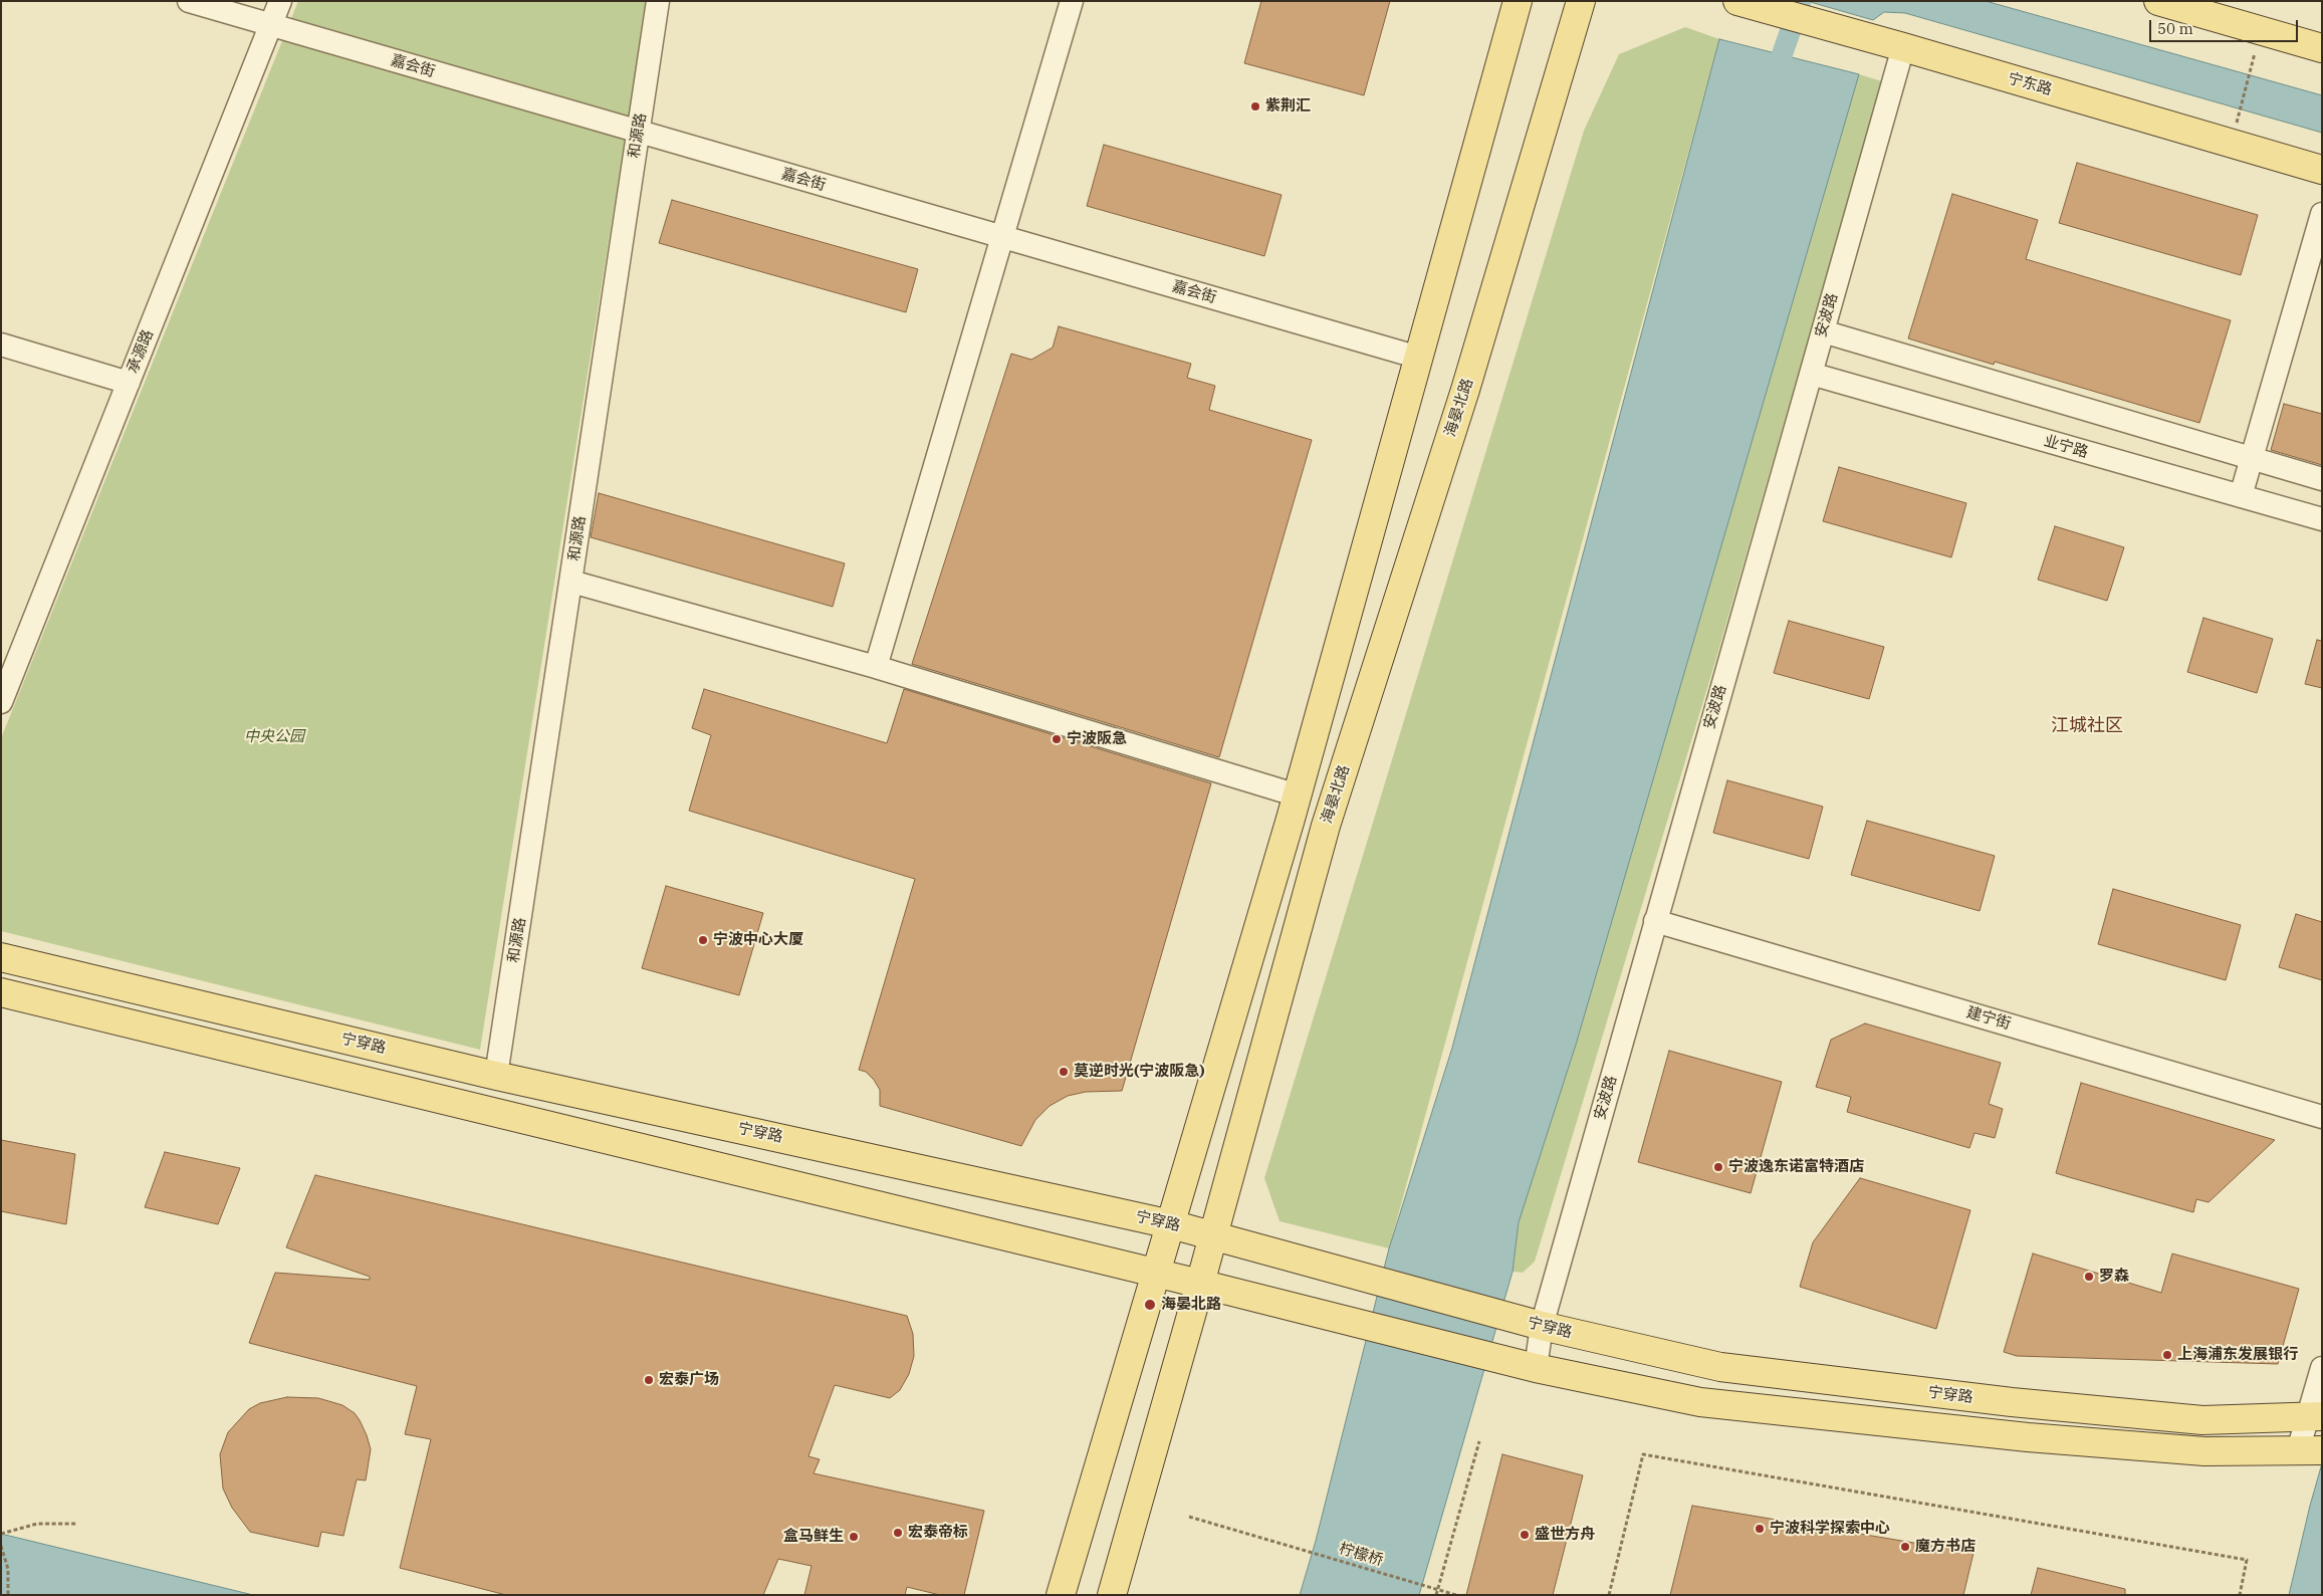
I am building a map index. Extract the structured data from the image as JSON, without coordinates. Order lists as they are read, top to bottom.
{
  "streets": {
    "main road": ["宁东路", "海晏北路", "宁穿路"],
    "street": [
      "嘉会街",
      "和源路",
      "安波路",
      "承源路",
      "业宁路",
      "建宁街"
    ],
    "path": ["柠檬桥"]
  },
  "crossings": [
    ["嘉会街", "和源路"],
    ["嘉会街", "承源路"],
    ["宁东路", "安波路"],
    ["和源路", "宁穿路"],
    ["安波路", "业宁路"],
    ["安波路", "建宁街"],
    ["安波路", "宁穿路"],
    ["海晏北路", "宁穿路"]
  ],
  "districts": ["江城社区"],
  "parks": ["中央公园"],
  "places": [
    "紫荆汇",
    "宁波阪急",
    "宁波中心大厦",
    "莫逆时光(宁波阪急)",
    "宁波逸东诺富特酒店",
    "罗森",
    "海晏北路",
    "上海浦东发展银行",
    "宏泰广场",
    "宁波科学探索中心",
    "宏泰帝标",
    "盛世方舟",
    "盒马鲜生",
    "魔方书店"
  ],
  "scale_bar": "50 m"
}
